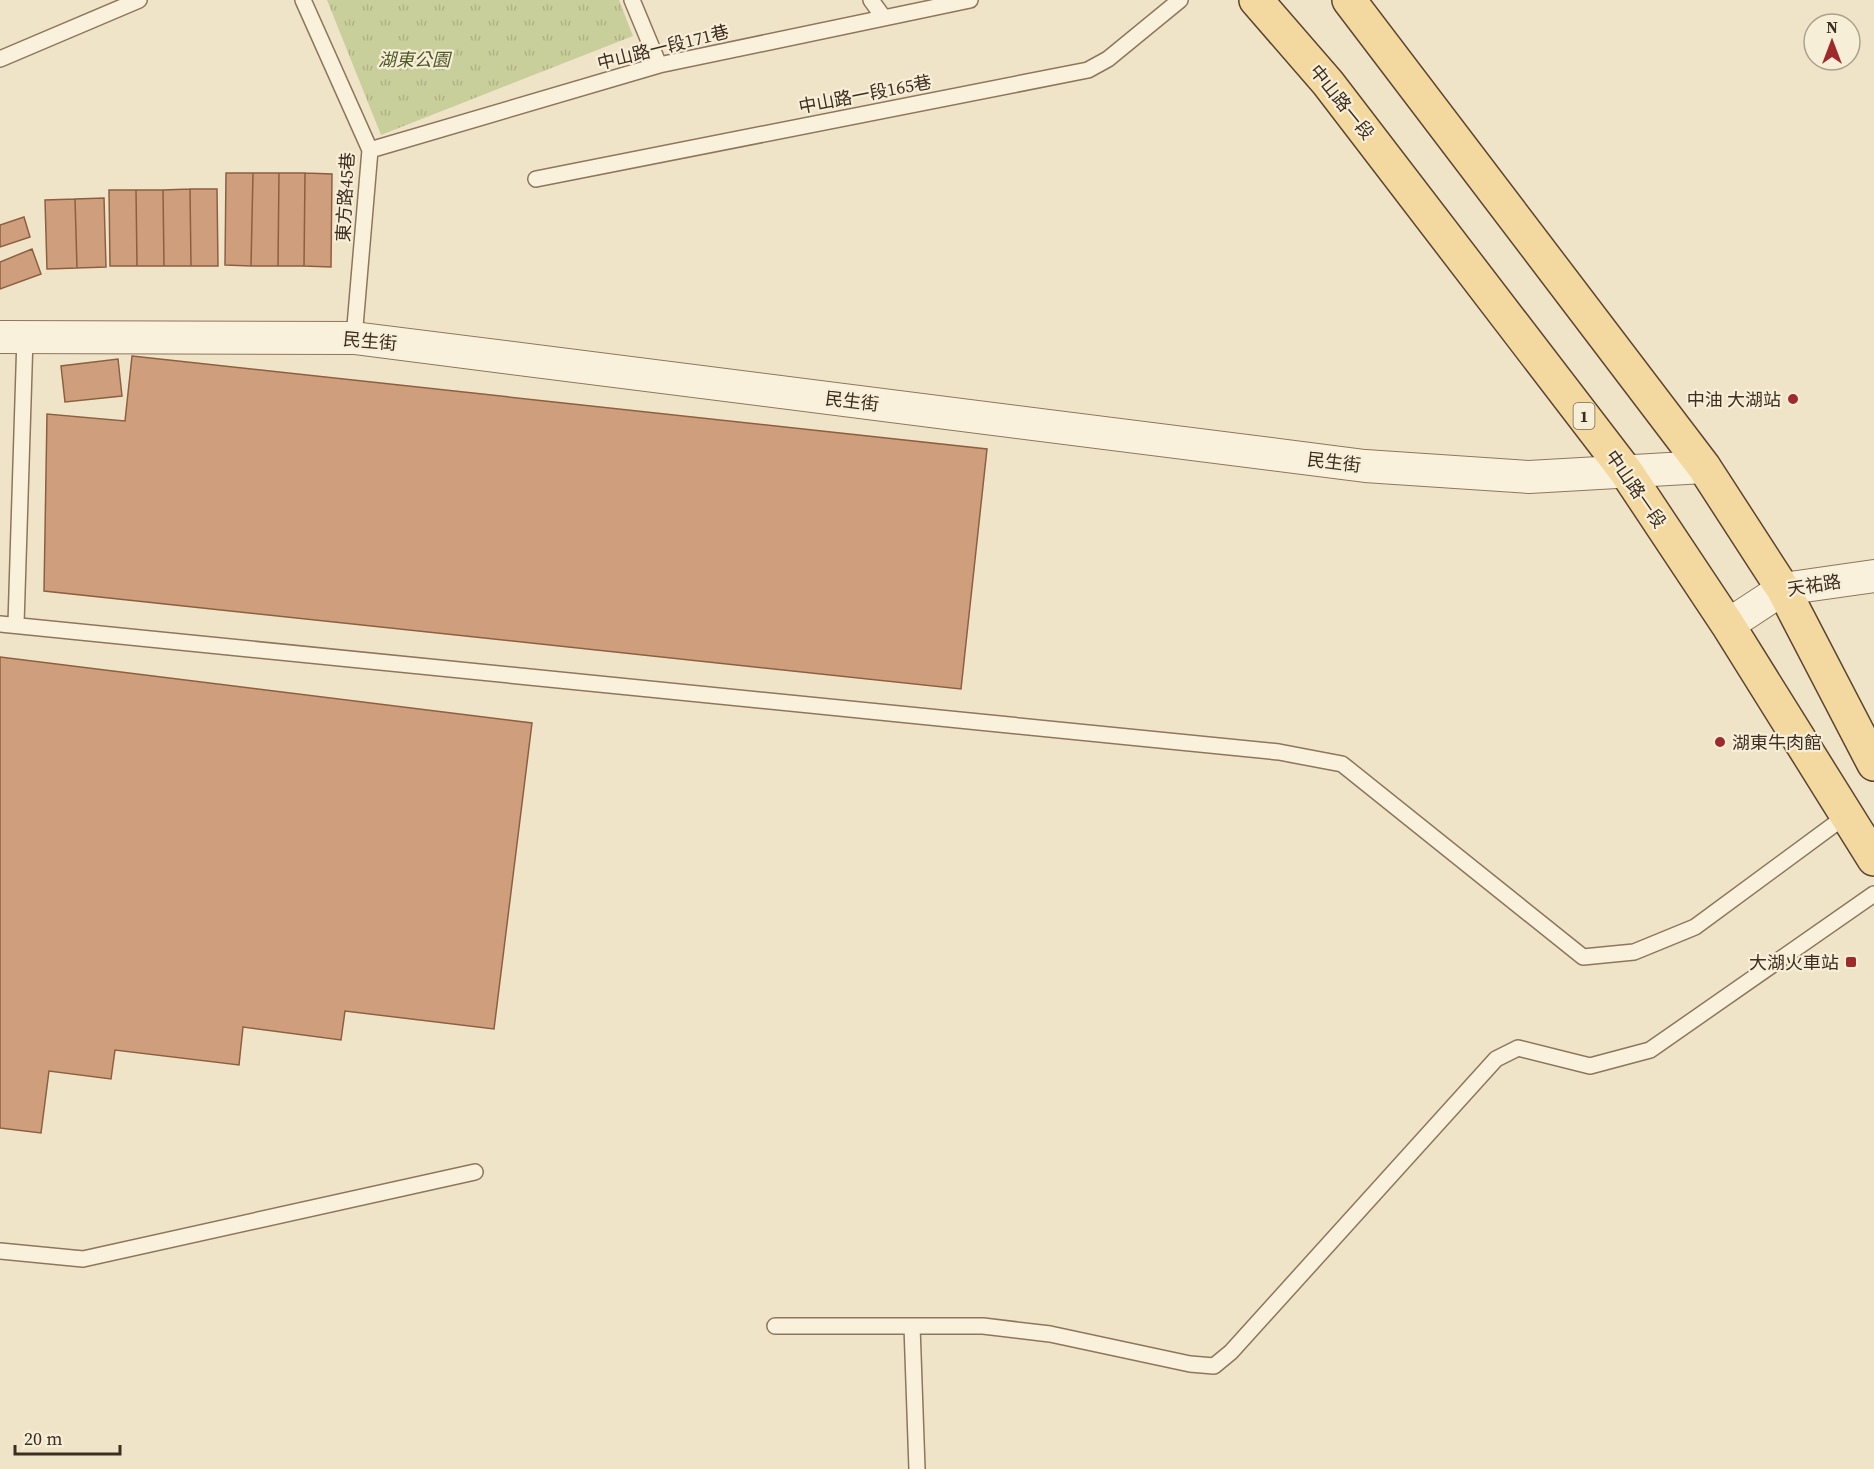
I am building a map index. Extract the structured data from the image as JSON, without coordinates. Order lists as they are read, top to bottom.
{
  "streets": {
    "main road": ["中山路一段", "1"],
    "street": ["民生街", "天祐路"],
    "lane": ["中山路一段171巷", "中山路一段165巷", "東方路45巷"]
  },
  "crossings": [
    ["中山路一段171巷", "東方路45巷"],
    ["中山路一段", "民生街"],
    ["中山路一段", "天祐路"],
    ["東方路45巷", "民生街"]
  ],
  "parks": ["湖東公園"],
  "places": {
    "other": ["中油 大湖站", "湖東牛肉館"],
    "transit": ["大湖火車站"]
  },
  "scale_bar": "20 m",
  "north": "top"
}
